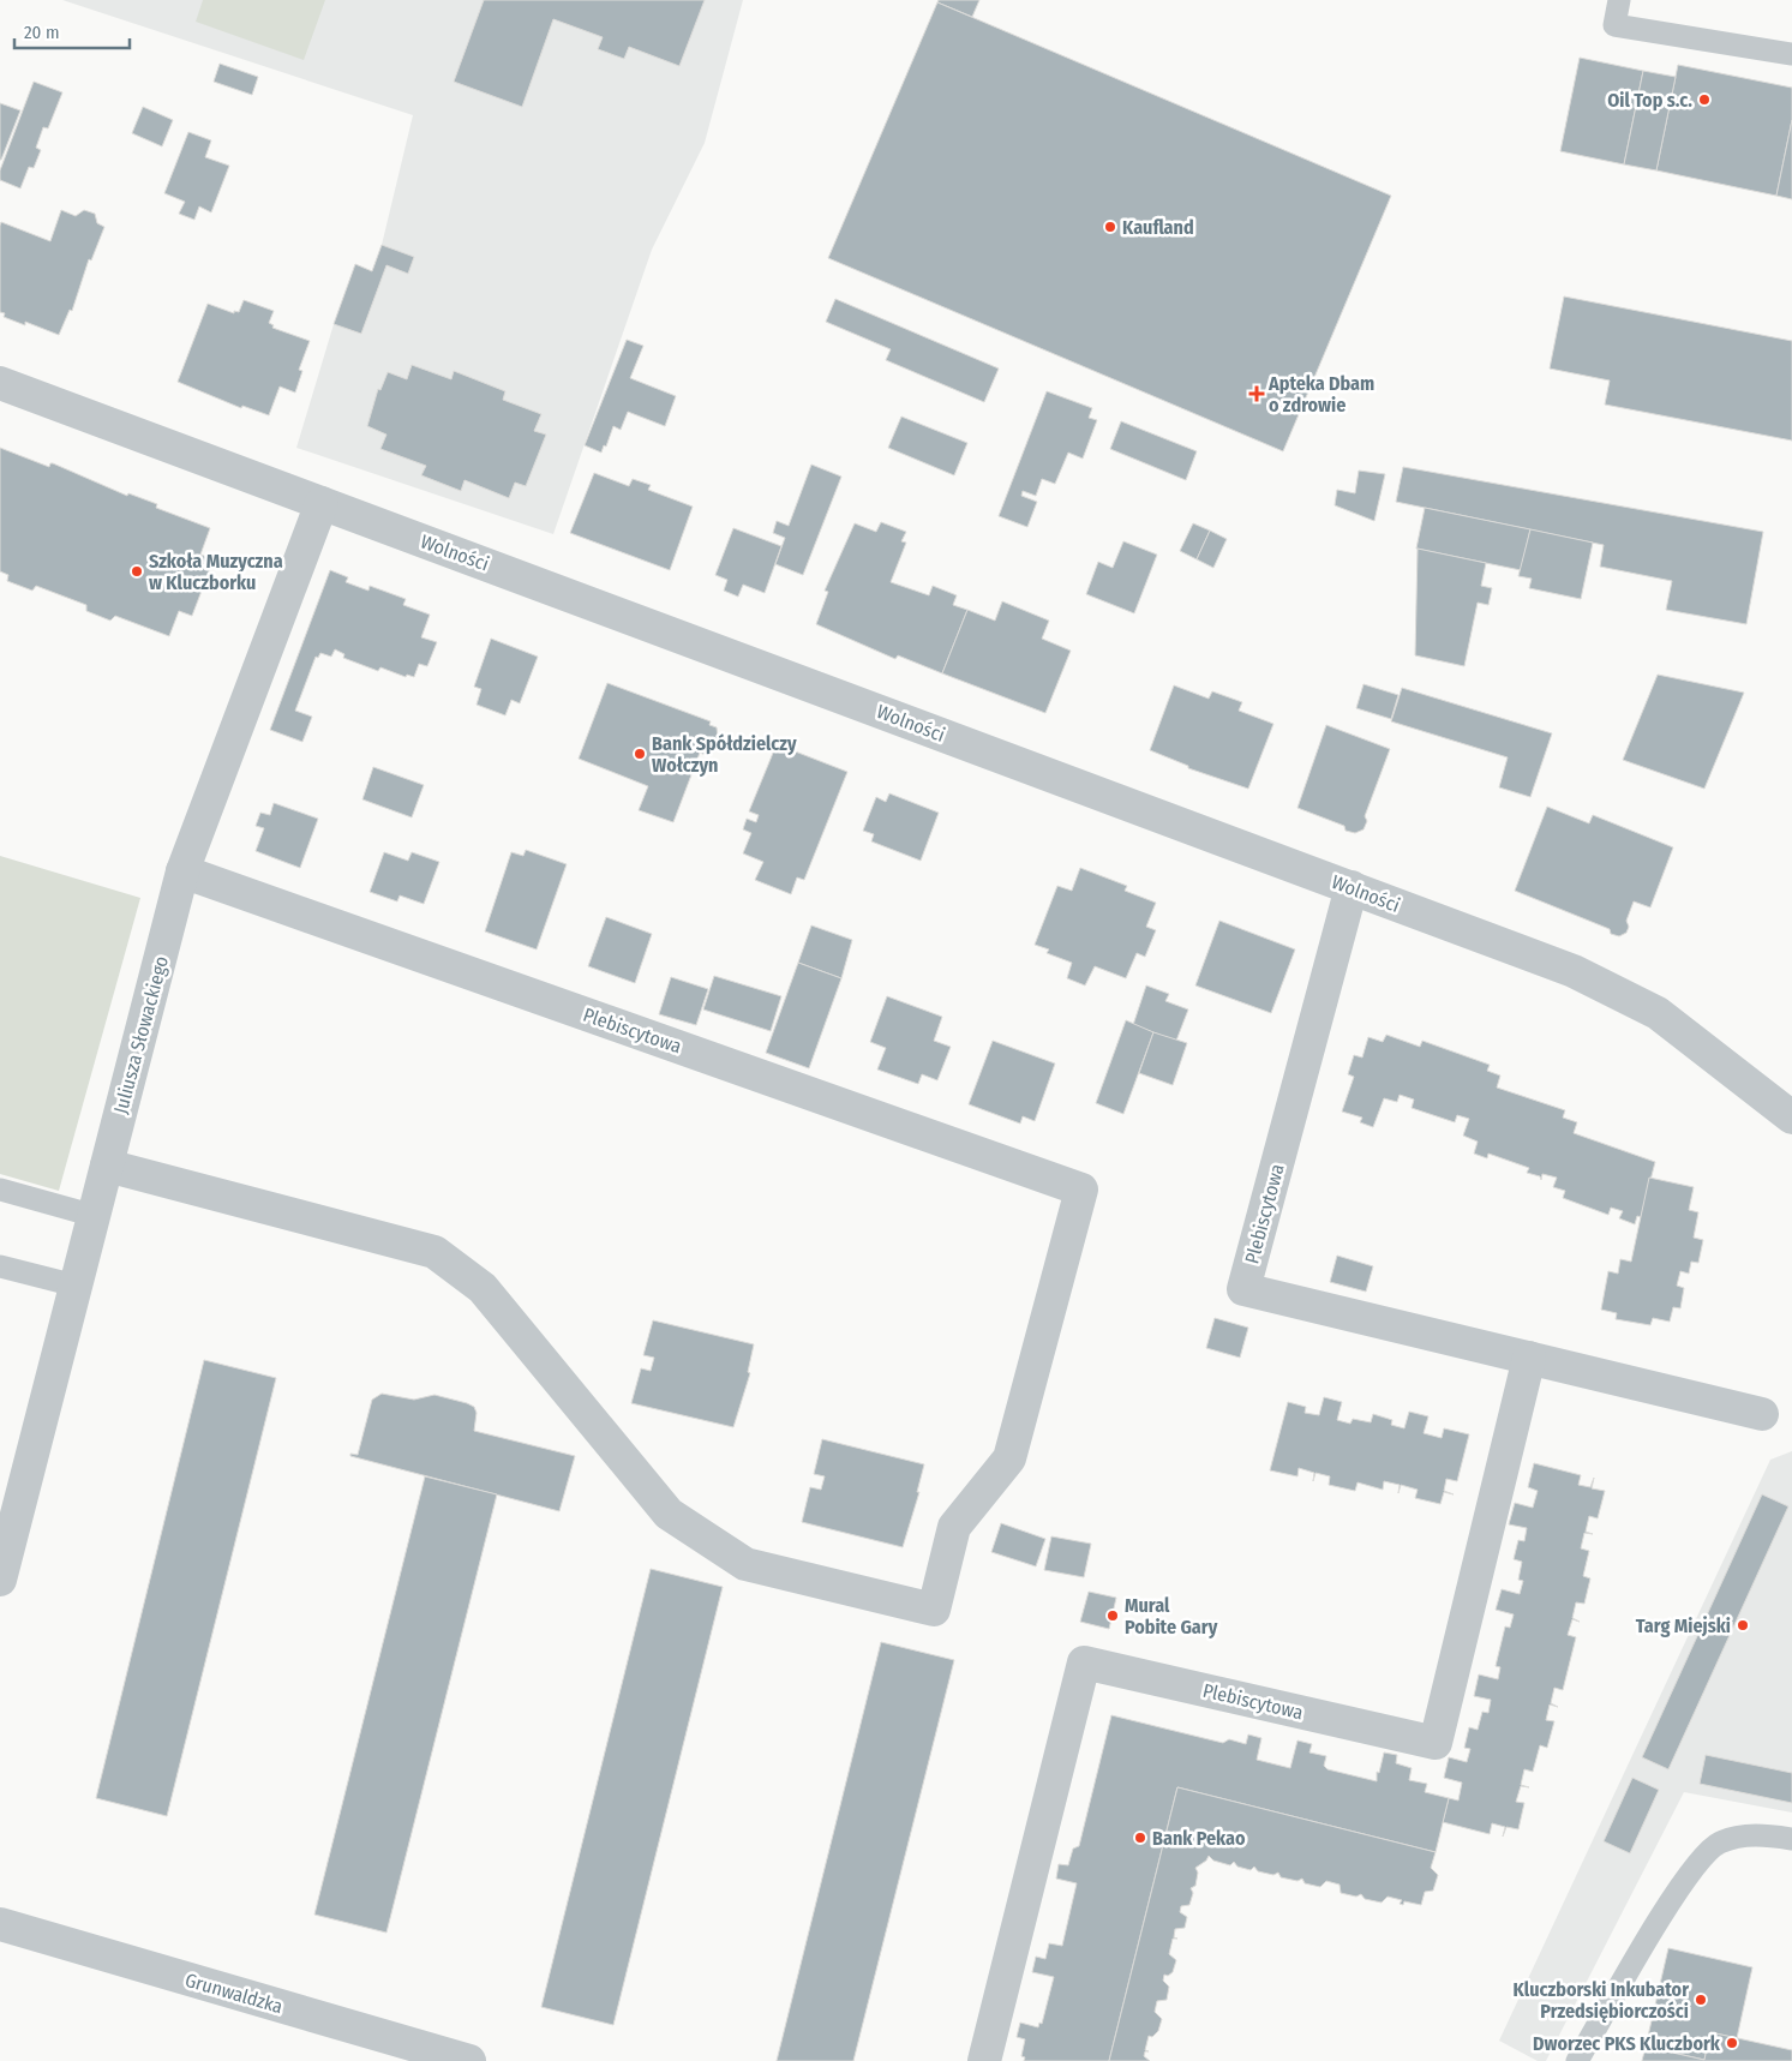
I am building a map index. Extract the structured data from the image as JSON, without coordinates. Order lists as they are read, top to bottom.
{
  "streets": {
    "street": [
      "Wolności",
      "Plebiscytowa",
      "Juliusza Słowackiego",
      "Grunwaldzka"
    ]
  },
  "crossings": [
    ["Wolności", "Plebiscytowa"],
    ["Wolności", "Juliusza Słowackiego"],
    ["Plebiscytowa", "Juliusza Słowackiego"]
  ],
  "places": {
    "other": [
      "Oil Top s.c.",
      "Kaufland",
      "Szkoła Muzyczna w Kluczborku",
      "Bank Spółdzielczy Wołczyn",
      "Mural Pobite Gary",
      "Targ Miejski",
      "Bank Pekao",
      "Kluczborski Inkubator Przedsiębiorczości",
      "Dworzec PKS Kluczbork"
    ],
    "health": ["Apteka Dbam o zdrowie"]
  },
  "scale_bar": "20 m"
}
